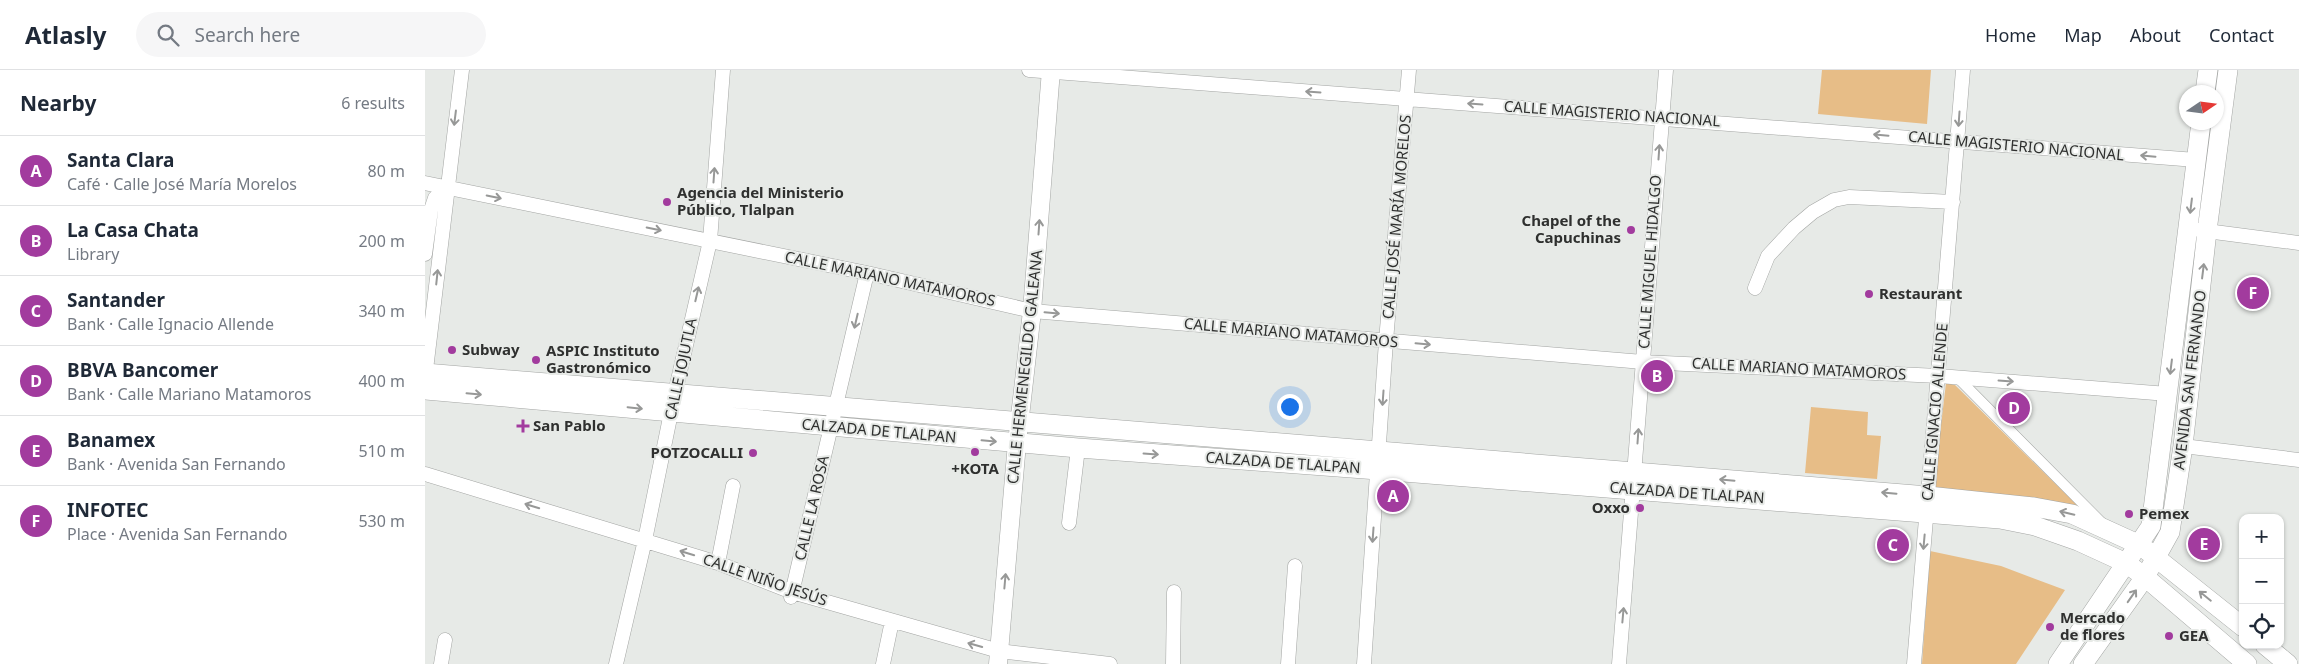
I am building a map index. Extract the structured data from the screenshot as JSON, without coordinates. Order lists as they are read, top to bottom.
{
  "streets": {
    "main road": ["AVENIDA SAN FERNANDO", "CALZADA DE TLALPAN"],
    "street": [
      "CALLE MAGISTERIO NACIONAL",
      "CALLE JOSÉ MARÍA MORELOS",
      "CALLE MIGUEL HIDALGO",
      "CALLE MARIANO MATAMOROS",
      "CALLE HERMENEGILDO GALEANA",
      "CALLE JOJUTLA",
      "CALLE IGNACIO ALLENDE",
      "CALLE LA ROSA",
      "CALLE NIÑO JESÚS"
    ]
  },
  "crossings": [
    ["CALLE MAGISTERIO NACIONAL", "CALLE JOSÉ MARÍA MORELOS"],
    ["CALLE MAGISTERIO NACIONAL", "CALLE MIGUEL HIDALGO"],
    ["CALLE MAGISTERIO NACIONAL", "CALLE HERMENEGILDO GALEANA"],
    ["CALLE MAGISTERIO NACIONAL", "AVENIDA SAN FERNANDO"],
    ["CALLE MAGISTERIO NACIONAL", "CALLE IGNACIO ALLENDE"],
    ["CALLE JOSÉ MARÍA MORELOS", "CALLE MARIANO MATAMOROS"],
    ["CALLE JOSÉ MARÍA MORELOS", "CALZADA DE TLALPAN"],
    ["CALLE MIGUEL HIDALGO", "CALLE MARIANO MATAMOROS"],
    ["CALLE MIGUEL HIDALGO", "CALZADA DE TLALPAN"],
    ["CALLE MARIANO MATAMOROS", "CALLE HERMENEGILDO GALEANA"],
    ["CALLE MARIANO MATAMOROS", "CALLE JOJUTLA"],
    ["CALLE MARIANO MATAMOROS", "AVENIDA SAN FERNANDO"],
    ["CALLE MARIANO MATAMOROS", "CALLE IGNACIO ALLENDE"],
    ["CALLE MARIANO MATAMOROS", "CALLE LA ROSA"],
    ["CALLE HERMENEGILDO GALEANA", "CALZADA DE TLALPAN"],
    ["CALLE HERMENEGILDO GALEANA", "CALLE NIÑO JESÚS"],
    ["CALLE JOJUTLA", "CALZADA DE TLALPAN"],
    ["CALLE JOJUTLA", "CALLE NIÑO JESÚS"],
    ["AVENIDA SAN FERNANDO", "CALZADA DE TLALPAN"],
    ["CALLE IGNACIO ALLENDE", "CALZADA DE TLALPAN"],
    ["CALZADA DE TLALPAN", "CALLE LA ROSA"],
    ["CALLE LA ROSA", "CALLE NIÑO JESÚS"]
  ],
  "one_way": [
    "CALLE MAGISTERIO NACIONAL",
    "CALLE JOSÉ MARÍA MORELOS",
    "CALLE MIGUEL HIDALGO",
    "CALLE MARIANO MATAMOROS",
    "CALLE HERMENEGILDO GALEANA",
    "CALLE JOJUTLA",
    "CALLE IGNACIO ALLENDE",
    "CALLE LA ROSA",
    "CALLE NIÑO JESÚS"
  ],
  "places": {
    "other": [
      "Agencia del Ministerio Público, Tlalpan",
      "Chapel of the Capuchinas",
      "Restaurant",
      "Subway",
      "ASPIC Instituto Gastronómico",
      "+KOTA",
      "POTZOCALLI",
      "Oxxo",
      "Pemex",
      "Mercado de flores",
      "GEA"
    ],
    "health": ["San Pablo"]
  },
  "north": "right",
  "page": {
    "header": "Atlasly",
    "search": "Search here",
    "nav": [
      "Home",
      "Map",
      "About",
      "Contact"
    ],
    "heading": ["Nearby", "6 results"],
    "list": [
      {
        "mark": "A",
        "name": "Santa Clara",
        "note": "Café · Calle José María Morelos",
        "value": "80 m"
      },
      {
        "mark": "B",
        "name": "La Casa Chata",
        "note": "Library",
        "value": "200 m"
      },
      {
        "mark": "C",
        "name": "Santander",
        "note": "Bank · Calle Ignacio Allende",
        "value": "340 m"
      },
      {
        "mark": "D",
        "name": "BBVA Bancomer",
        "note": "Bank · Calle Mariano Matamoros",
        "value": "400 m"
      },
      {
        "mark": "E",
        "name": "Banamex",
        "note": "Bank · Avenida San Fernando",
        "value": "510 m"
      },
      {
        "mark": "F",
        "name": "INFOTEC",
        "note": "Place · Avenida San Fernando",
        "value": "530 m"
      }
    ],
    "pins": [
      "F",
      "B",
      "D",
      "A",
      "E",
      "C"
    ],
    "map_buttons": ["+", "−"]
  }
}
